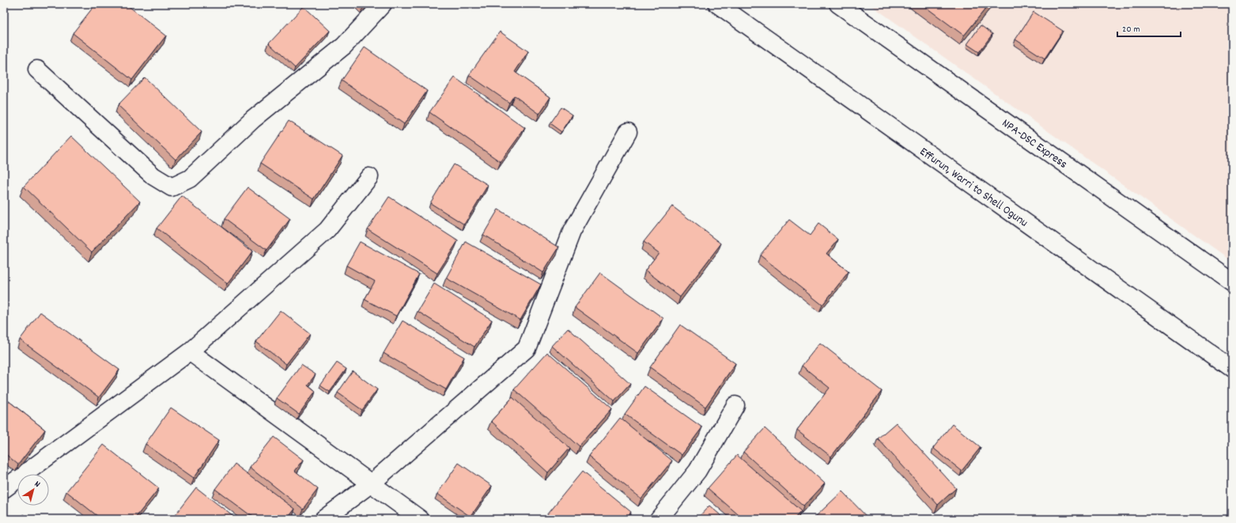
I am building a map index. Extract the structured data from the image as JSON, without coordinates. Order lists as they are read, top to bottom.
{
  "streets": {
    "street": ["NPA-DSC Express", "Effurun, Warri to Shell Ogunu"]
  },
  "scale_bar": "20 m",
  "north": "top right"
}
